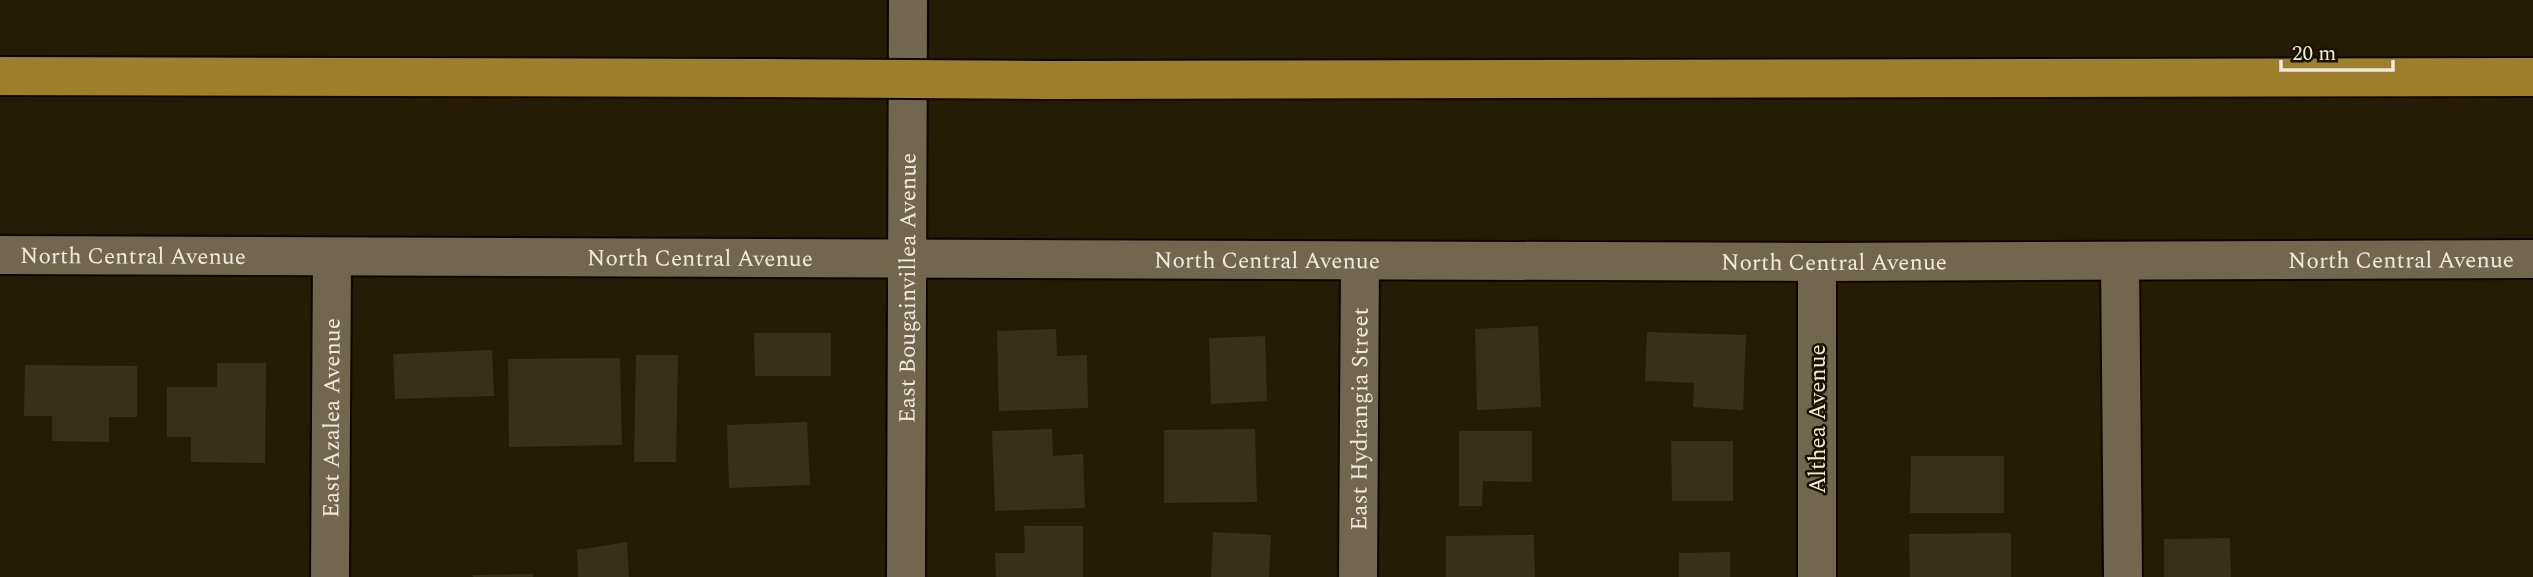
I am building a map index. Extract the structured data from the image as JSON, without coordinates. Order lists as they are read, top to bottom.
{
  "streets": {
    "street": [
      "North Central Avenue",
      "East Bougainvillea Avenue",
      "East Azalea Avenue",
      "East Hydrangia Street",
      "Althea Avenue"
    ]
  },
  "crossings": [
    ["North Central Avenue", "East Bougainvillea Avenue"],
    ["North Central Avenue", "East Azalea Avenue"],
    ["North Central Avenue", "East Hydrangia Street"],
    ["North Central Avenue", "Althea Avenue"]
  ],
  "scale_bar": "20 m"
}
